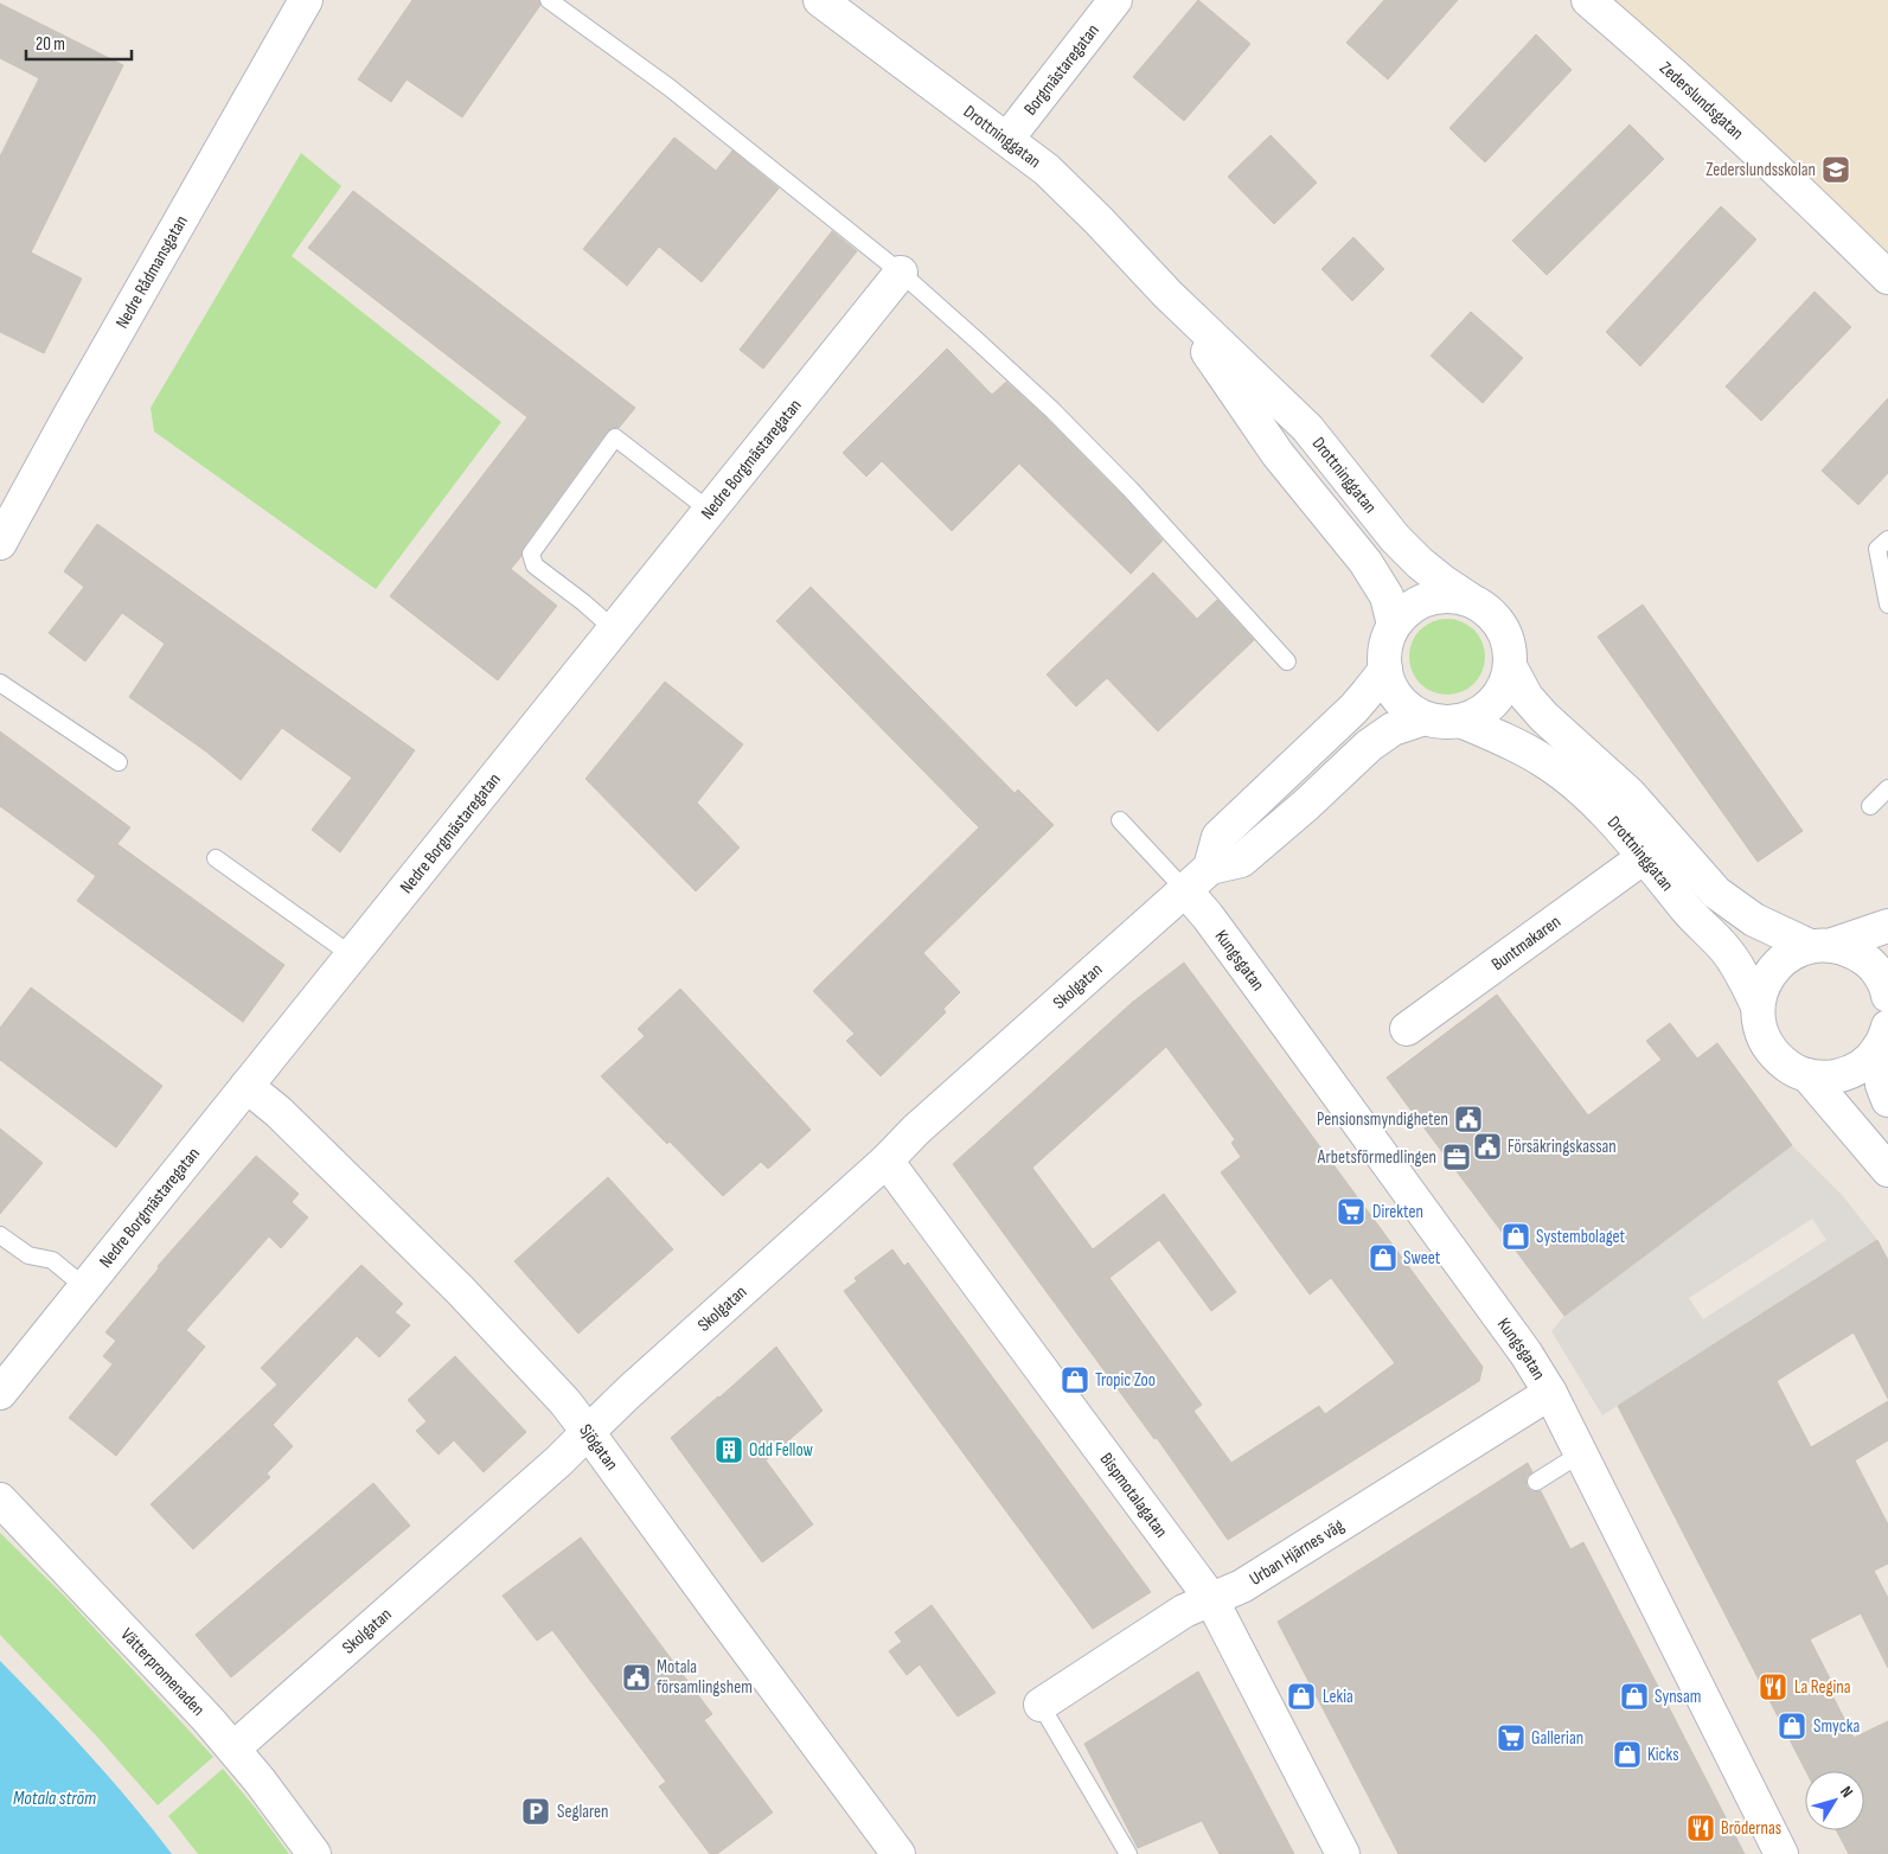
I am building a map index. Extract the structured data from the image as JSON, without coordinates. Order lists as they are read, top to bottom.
{
  "streets": {
    "street": [
      "Borgmästaregatan",
      "Zederslundsgatan",
      "Drottninggatan",
      "Nedre Rådmansgatan",
      "Nedre Borgmästaregatan",
      "Buntmakaren",
      "Kungsgatan",
      "Skolgatan",
      "Sjögatan",
      "Bispmotalagatan",
      "Urban Hjärnes väg",
      "Vätterpromenaden"
    ]
  },
  "crossings": [
    ["Borgmästaregatan", "Drottninggatan"],
    ["Drottninggatan", "Buntmakaren"],
    ["Drottninggatan", "Skolgatan"],
    ["Nedre Borgmästaregatan", "Sjögatan"],
    ["Kungsgatan", "Skolgatan"],
    ["Kungsgatan", "Urban Hjärnes väg"],
    ["Skolgatan", "Sjögatan"],
    ["Skolgatan", "Bispmotalagatan"],
    ["Skolgatan", "Vätterpromenaden"],
    ["Bispmotalagatan", "Urban Hjärnes väg"]
  ],
  "water": ["Motala ström"],
  "places": {
    "school or university": ["Zederslundsskolan"],
    "public building": ["Pensionsmyndigheten", "Försäkringskassan", "Motala församlingshem"],
    "office": ["Arbetsförmedlingen"],
    "supermarket": ["Direkten", "Gallerian"],
    "shop": [
      "Systembolaget",
      "Sweet",
      "Tropic Zoo",
      "Lekia",
      "Synsam",
      "Smycka",
      "Kicks"
    ],
    "building": ["Odd Fellow"],
    "restaurant": ["La Regina", "Brödernas"],
    "parking": ["Seglaren"]
  },
  "scale_bar": "20 m",
  "north": "top right"
}
